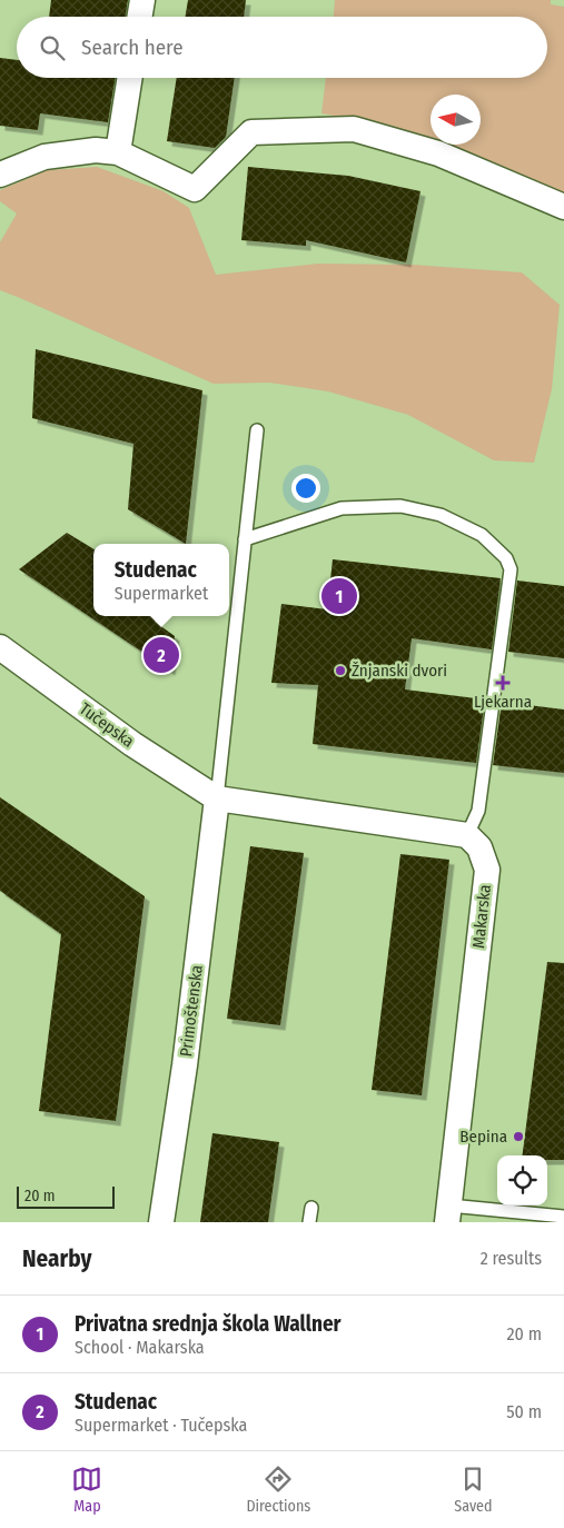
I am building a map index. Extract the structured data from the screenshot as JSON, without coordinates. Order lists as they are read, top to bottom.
{
  "streets": {
    "street": ["Tučepska", "Makarska", "Primoštenska"]
  },
  "crossings": [
    ["Tučepska", "Primoštenska"]
  ],
  "places": {
    "other": ["Žnjanski dvori", "Bepina"],
    "health": ["Ljekarna"]
  },
  "scale_bar": "20 m",
  "north": "left",
  "page": {
    "search": "Search here",
    "popup": ["Studenac", "Supermarket"],
    "pins": ["1", "2"],
    "scale": "20 m",
    "heading": ["Nearby", "2 results"],
    "list": [
      {
        "mark": "1",
        "name": "Privatna srednja škola Wallner",
        "note": "School · Makarska",
        "value": "20 m"
      },
      {
        "mark": "2",
        "name": "Studenac",
        "note": "Supermarket · Tučepska",
        "value": "50 m"
      }
    ],
    "nav": ["Map", "Directions", "Saved"]
  }
}
